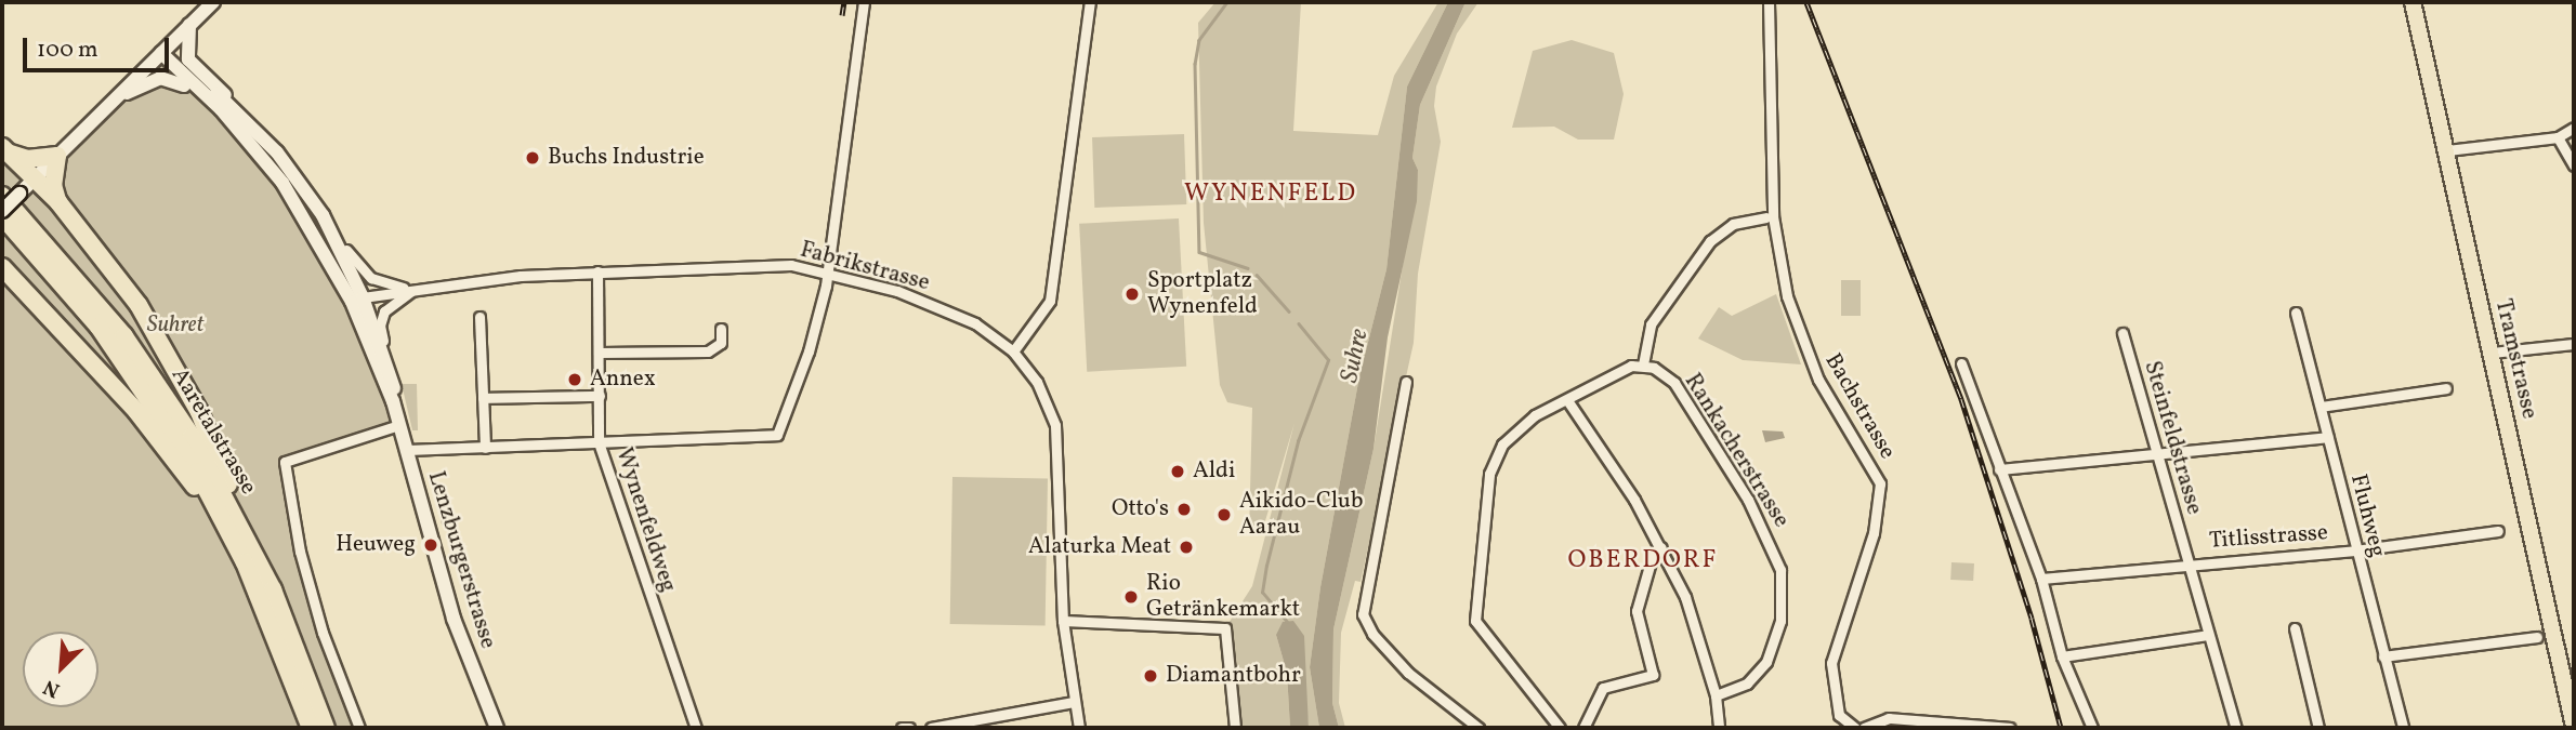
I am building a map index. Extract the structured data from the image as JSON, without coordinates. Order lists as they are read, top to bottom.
{
  "streets": {
    "highway": ["Aaretalstrasse"],
    "main road": ["Tramstrasse", "Lenzburgerstrasse"],
    "street": [
      "Fabrikstrasse",
      "Bachstrasse",
      "Steinfeldstrasse",
      "Rankacherstrasse",
      "Fluhweg",
      "Wynenfeldweg",
      "Titlisstrasse"
    ]
  },
  "crossings": [
    ["Fabrikstrasse", "Wynenfeldweg"],
    ["Fabrikstrasse", "Lenzburgerstrasse"],
    ["Steinfeldstrasse", "Titlisstrasse"],
    ["Fluhweg", "Titlisstrasse"]
  ],
  "districts": ["WYNENFELD", "OBERDORF"],
  "water": ["Suhre"],
  "parks": ["Suhret"],
  "places": [
    "Buchs Industrie",
    "Sportplatz Wynenfeld",
    "Annex",
    "Aldi",
    "Otto's",
    "Aikido-Club Aarau",
    "Heuweg",
    "Alaturka Meat",
    "Rio Getränkemarkt",
    "Diamantbohr"
  ],
  "scale_bar": "100 m",
  "north": "bottom left"
}
